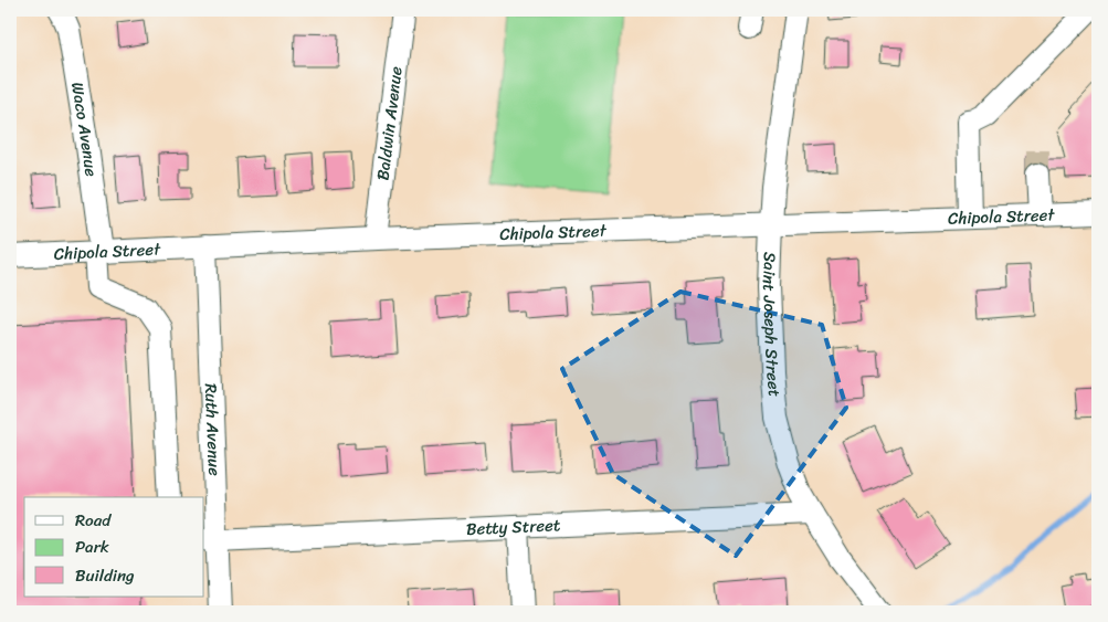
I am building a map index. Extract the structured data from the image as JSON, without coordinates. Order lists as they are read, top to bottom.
{
  "streets": {
    "street": [
      "Baldwin Avenue",
      "Waco Avenue",
      "Chipola Street",
      "Saint Joseph Street",
      "Ruth Avenue",
      "Betty Street"
    ]
  },
  "crossings": [
    ["Baldwin Avenue", "Chipola Street"],
    ["Waco Avenue", "Chipola Street"],
    ["Chipola Street", "Saint Joseph Street"],
    ["Chipola Street", "Ruth Avenue"],
    ["Saint Joseph Street", "Betty Street"],
    ["Ruth Avenue", "Betty Street"]
  ],
  "legend": ["Road", "Park", "Building"]
}
